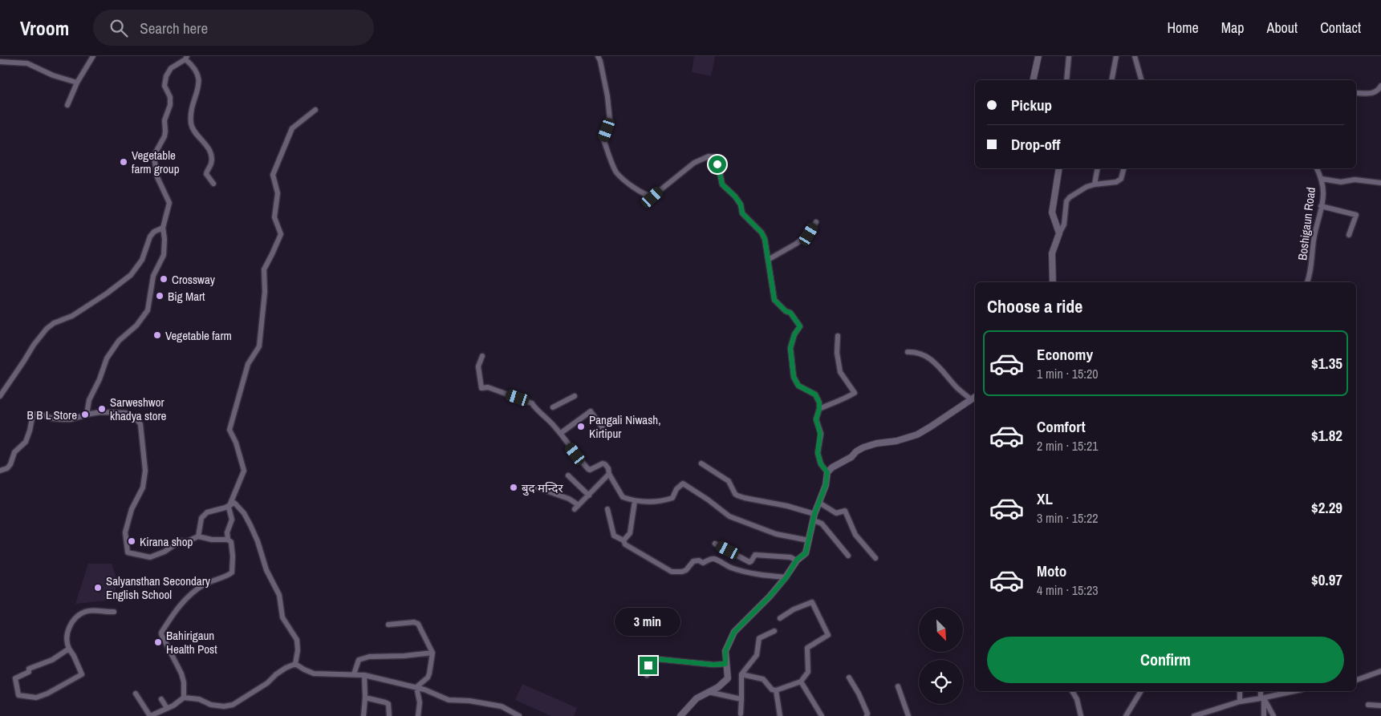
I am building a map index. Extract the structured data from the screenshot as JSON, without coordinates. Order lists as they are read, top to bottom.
{
  "streets": {
    "street": ["Boshigaun Road"]
  },
  "places": [
    "Vegetable farm group",
    "Crossway",
    "Big Mart",
    "Vegetable farm",
    "Sarweshwor khadya store",
    "B B L Store",
    "Pangali Niwash, Kirtipur",
    "बुद मन्दिर",
    "Kirana shop",
    "Salyansthan Secondary English School",
    "Bahirigaun Health Post"
  ],
  "north": "bottom right",
  "page": {
    "header": "Vroom",
    "search": "Search here",
    "nav": [
      "Home",
      "Map",
      "About",
      "Contact"
    ],
    "banner": ["Pickup", "Drop-off"],
    "heading": "Choose a ride",
    "list": [
      {
        "name": "Economy",
        "note": "1 min · 15:20",
        "value": "$1.35"
      },
      {
        "name": "Comfort",
        "note": "2 min · 15:21",
        "value": "$1.82"
      },
      {
        "name": "XL",
        "note": "3 min · 15:22",
        "value": "$2.29"
      },
      {
        "name": "Moto",
        "note": "4 min · 15:23",
        "value": "$0.97"
      }
    ],
    "bubble": "3 min",
    "buttons": "Confirm"
  }
}
